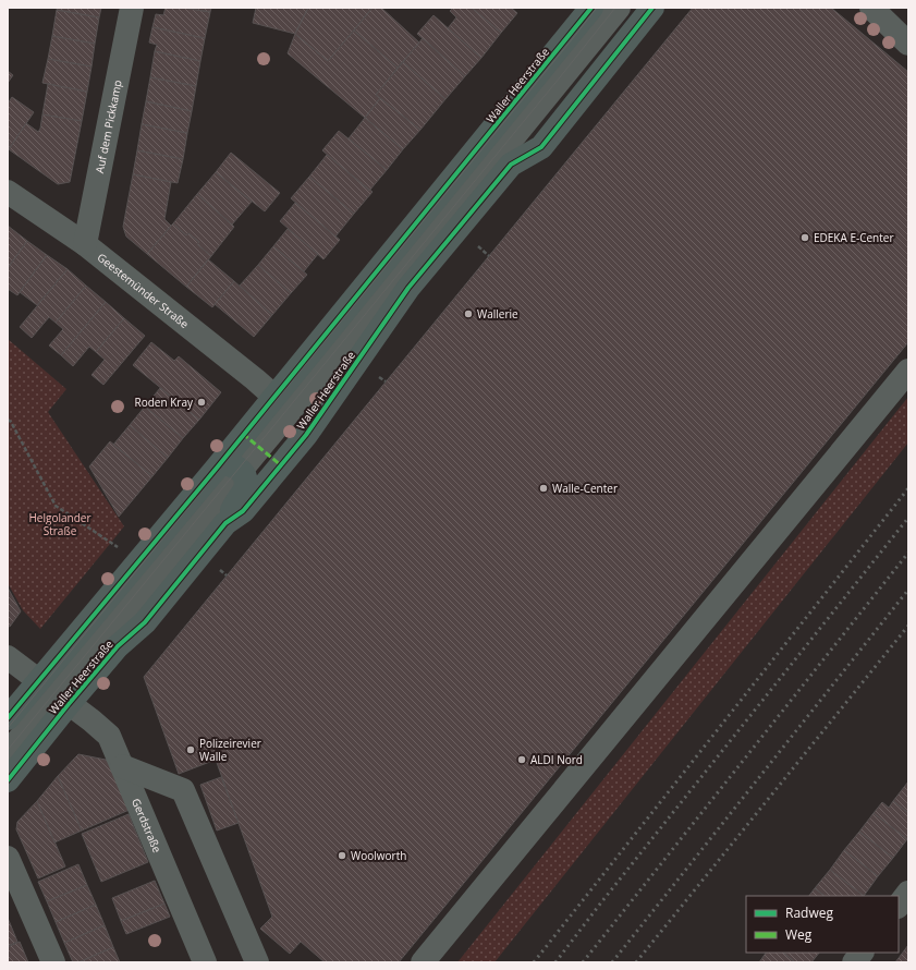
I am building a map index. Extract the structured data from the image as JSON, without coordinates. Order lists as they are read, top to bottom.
{
  "streets": {
    "main road": ["Waller Heerstraße"],
    "street": ["Auf dem Pickkamp", "Geestemünder Straße", "Gerdstraße"]
  },
  "crossings": [
    ["Waller Heerstraße", "Geestemünder Straße"],
    ["Waller Heerstraße", "Gerdstraße"],
    ["Auf dem Pickkamp", "Geestemünder Straße"]
  ],
  "parks": ["Helgolander Straße"],
  "places": [
    "EDEKA E-Center",
    "Wallerie",
    "Roden Kray",
    "Walle-Center",
    "Polizeirevier Walle",
    "ALDI Nord",
    "Woolworth"
  ],
  "legend": ["Radweg", "Weg"]
}
